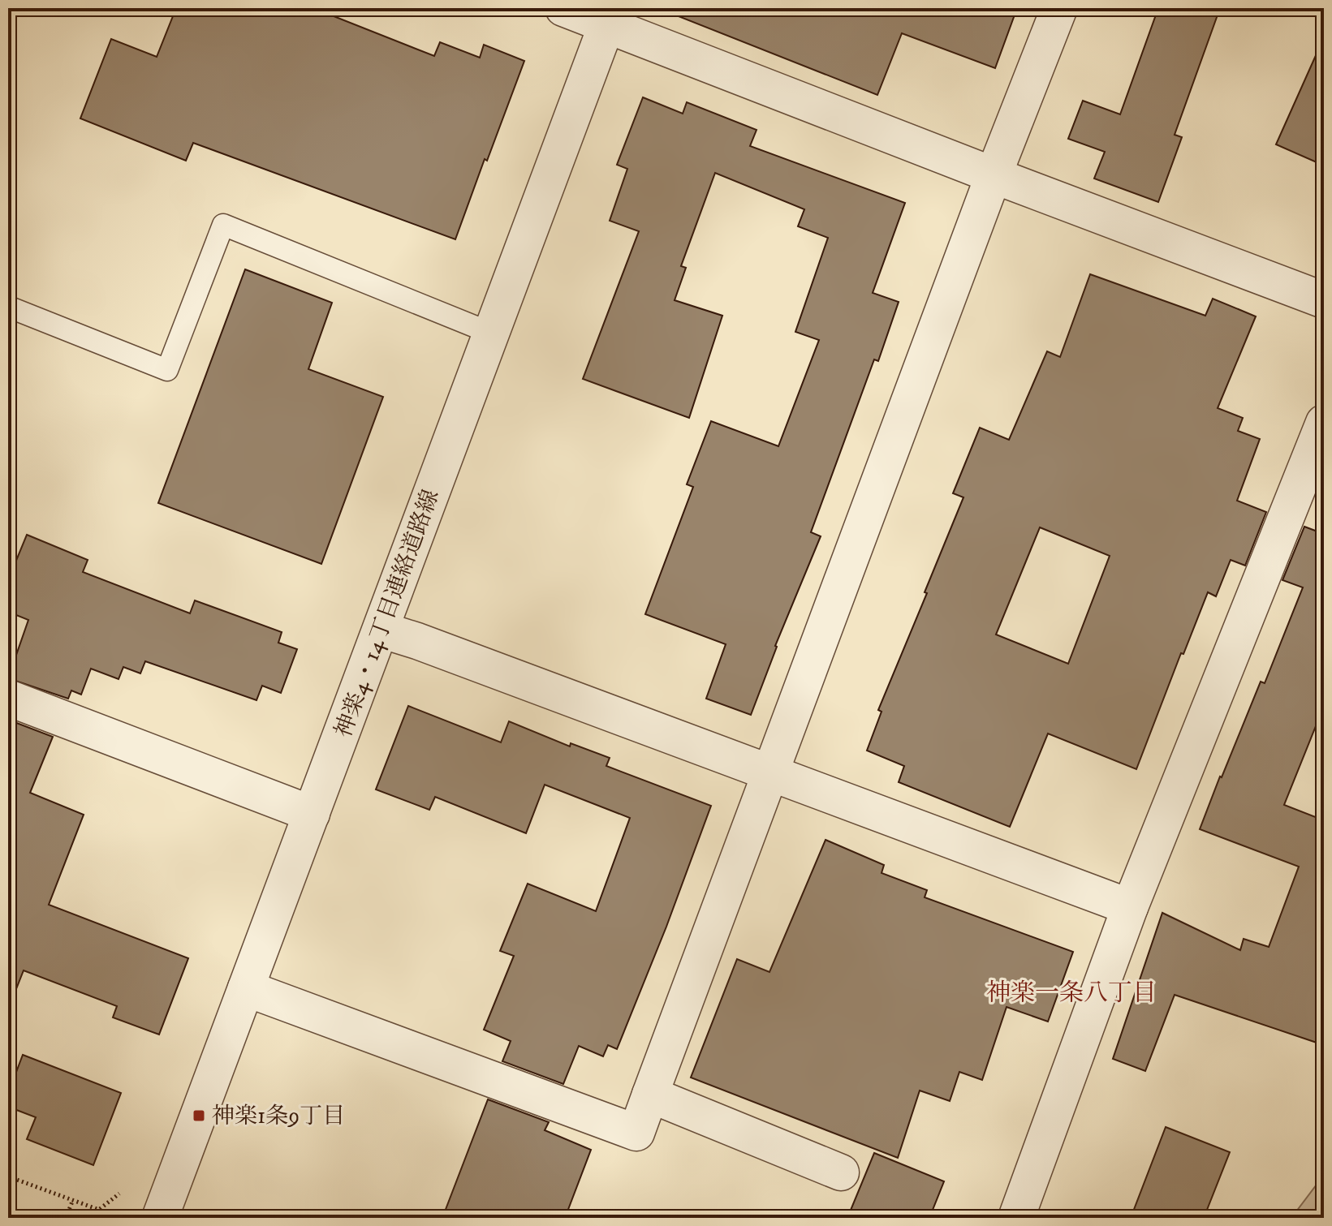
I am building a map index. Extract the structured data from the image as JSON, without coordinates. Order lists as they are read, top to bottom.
{
  "streets": {
    "street": ["神楽4・14丁目連絡道路線"]
  },
  "districts": ["神楽一条八丁目"],
  "places": {
    "transit": ["神楽1条9丁目"]
  }
}
